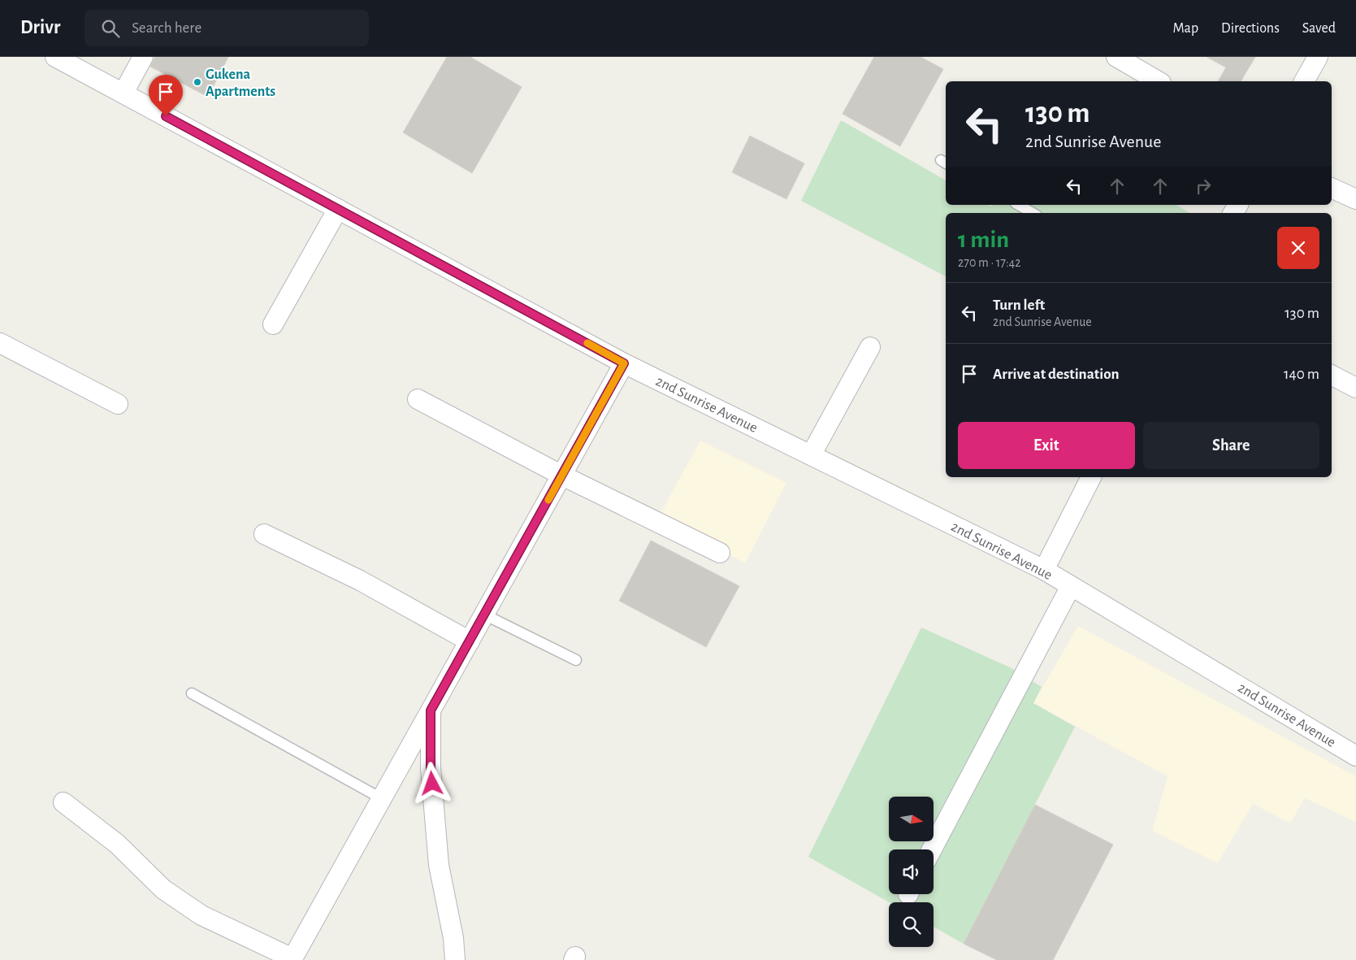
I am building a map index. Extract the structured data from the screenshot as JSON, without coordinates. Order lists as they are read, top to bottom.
{
  "streets": {
    "street": ["2nd Sunrise Avenue"]
  },
  "places": ["Gukena Apartments"],
  "north": "right",
  "page": {
    "header": "Drivr",
    "search": "Search here",
    "nav": ["Map", "Directions", "Saved"],
    "turn": ["130 m", "2nd Sunrise Avenue"],
    "heading": ["1 min", "270 m · 17:42"],
    "list": [
      {
        "name": "Turn left",
        "note": "2nd Sunrise Avenue",
        "value": "130 m"
      },
      {
        "name": "Arrive at destination",
        "value": "140 m"
      }
    ],
    "buttons": ["Exit", "Share"]
  }
}
